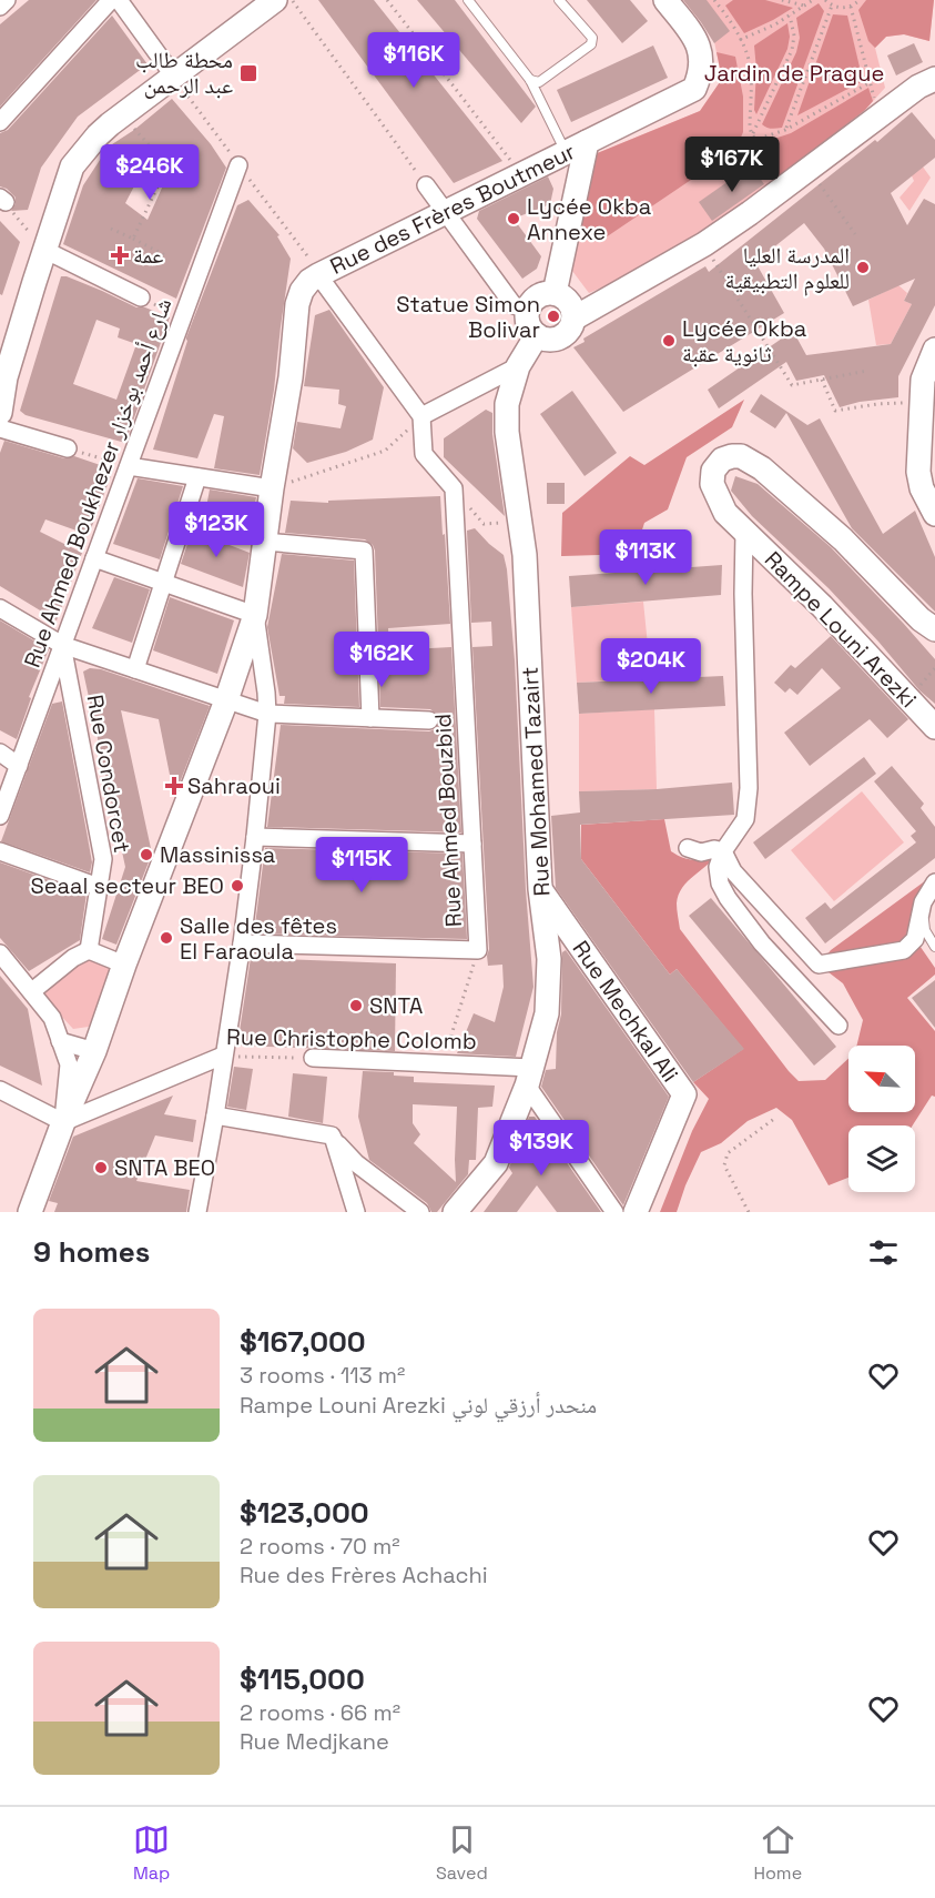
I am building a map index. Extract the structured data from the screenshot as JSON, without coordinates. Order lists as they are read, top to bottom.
{
  "streets": {
    "street": [
      "Rue des Frères Boutmeur",
      "Rue Ahmed Boukhezer شارع أحمد بوخزار",
      "Rampe Louni Arezki",
      "Rue Condorcet",
      "Rue Mohamed Tazairt",
      "Rue Ahmed Bouzbid",
      "Rue Mechkal Ali",
      "Rue Christophe Colomb"
    ]
  },
  "crossings": [
    ["Rue Ahmed Boukhezer شارع أحمد بوخزار", "Rue Condorcet"],
    ["Rue Mohamed Tazairt", "Rue Mechkal Ali"],
    ["Rue Mohamed Tazairt", "Rue Christophe Colomb"],
    ["Rue Ahmed Bouzbid", "Rue Christophe Colomb"]
  ],
  "parks": ["Jardin de Prague"],
  "places": {
    "transit": ["محطة طالب عبد الرحمن"],
    "other": [
      "Lycée Okba Annexe",
      "المدرسة العليا للعلوم التطبيقية",
      "Statue Simon Bolivar",
      "Lycée Okba ثانوية عقبة",
      "Massinissa",
      "Seaal secteur BEO",
      "Salle des fêtes El Faraoula",
      "SNTA",
      "SNTA BEO"
    ],
    "health": ["عمة", "Sahraoui"]
  },
  "north": "top left",
  "page": {
    "price": [
      "$116K",
      "$167K",
      "$246K",
      "$123K",
      "$113K",
      "$162K",
      "$204K",
      "$115K",
      "$139K"
    ],
    "heading": "9 homes",
    "list": [
      {
        "name": "$167,000",
        "note": "3 rooms · 113 m² · Rampe Louni Arezki منحدر أرزقي لوني"
      },
      {
        "name": "$123,000",
        "note": "2 rooms · 70 m² · Rue des Frères Achachi"
      },
      {
        "name": "$115,000",
        "note": "2 rooms · 66 m² · Rue Medjkane"
      }
    ],
    "tabs": ["Map", "Saved", "Home"]
  }
}
